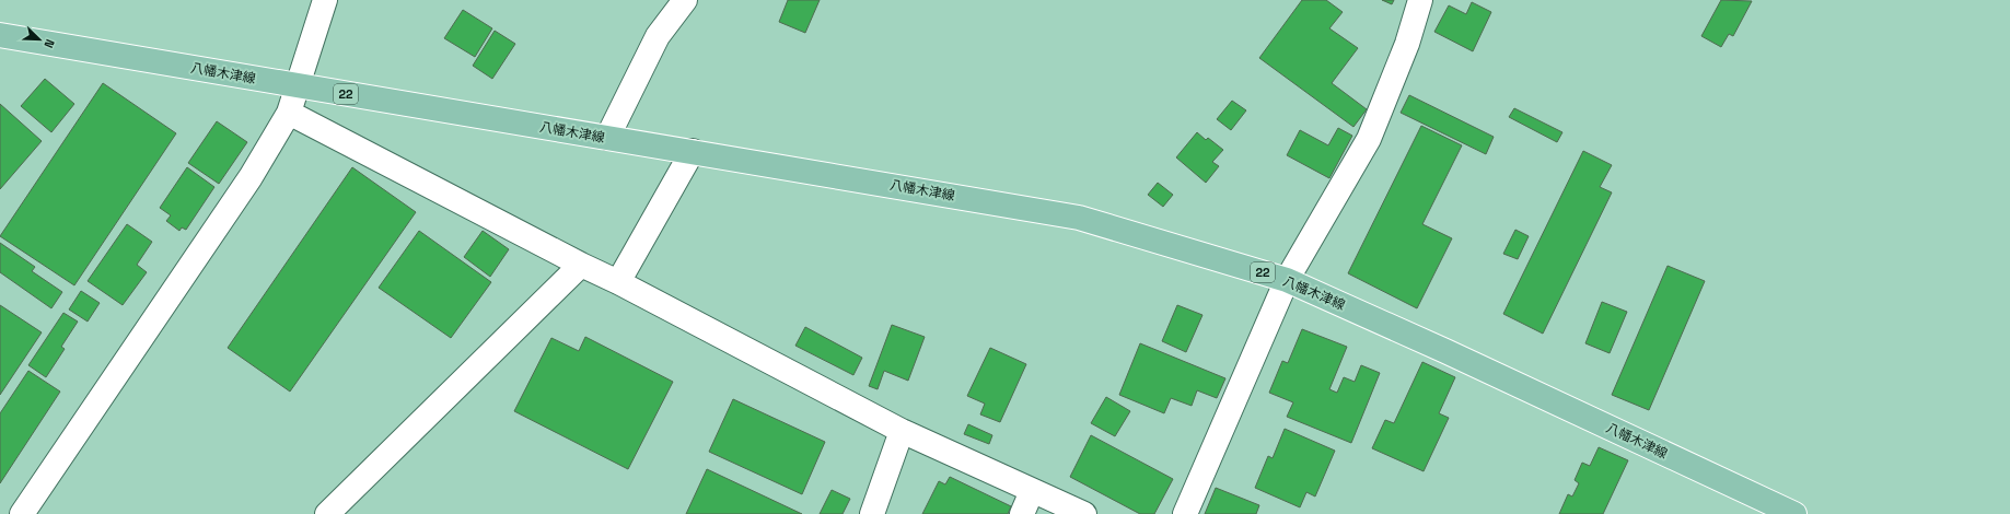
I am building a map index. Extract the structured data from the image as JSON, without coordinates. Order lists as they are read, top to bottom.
{
  "streets": {
    "main road": ["八幡木津線", "22"]
  },
  "north": "bottom right"
}
